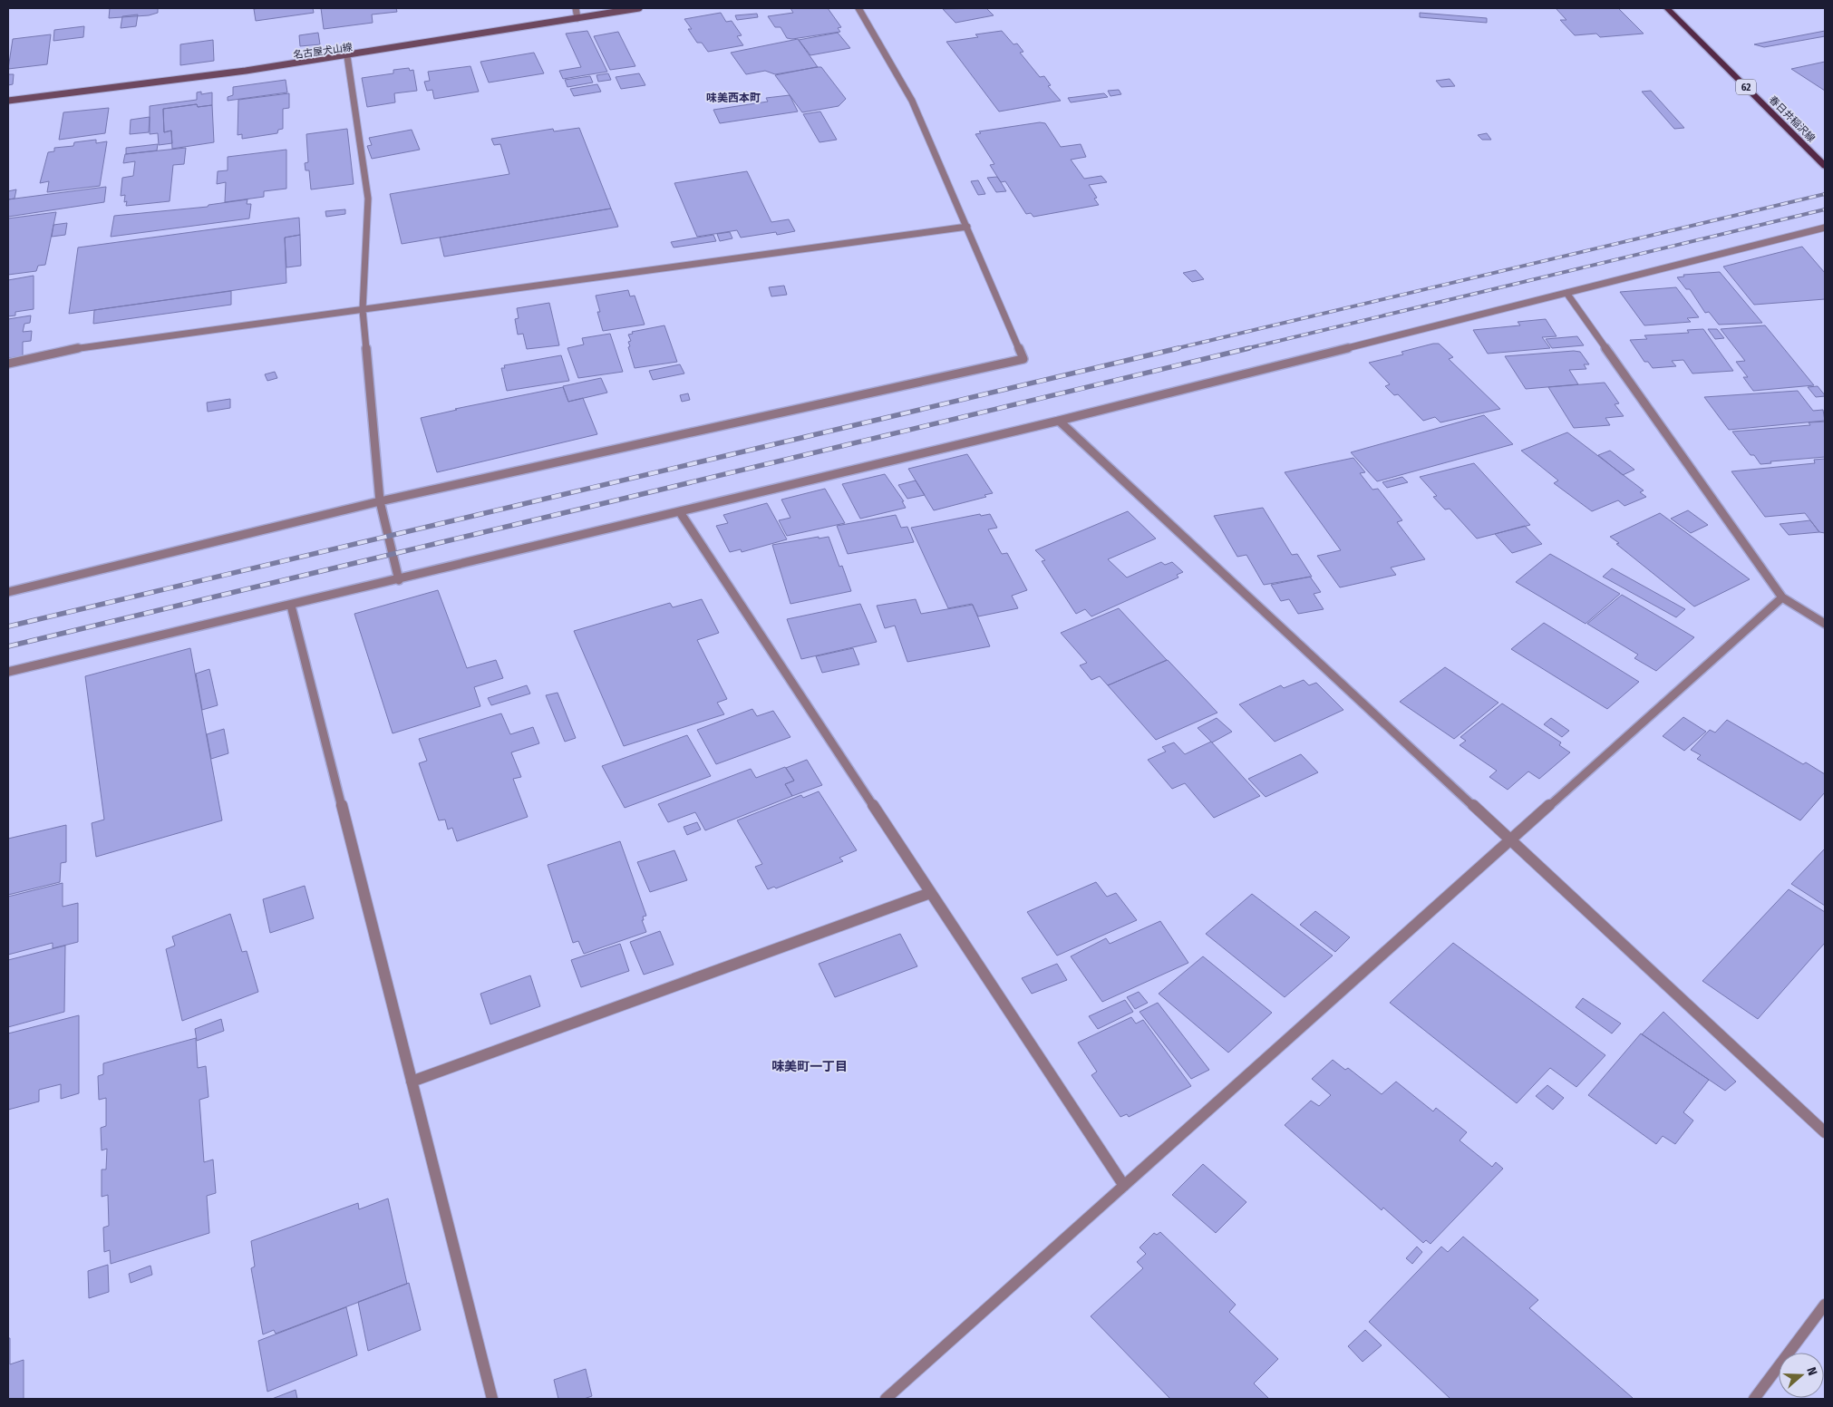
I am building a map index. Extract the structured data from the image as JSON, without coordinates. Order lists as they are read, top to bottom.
{
  "streets": {
    "main road": ["名古屋犬山線", "62", "春日井稲沢線"]
  },
  "districts": ["味美西本町", "味美町一丁目"],
  "north": "right"
}
